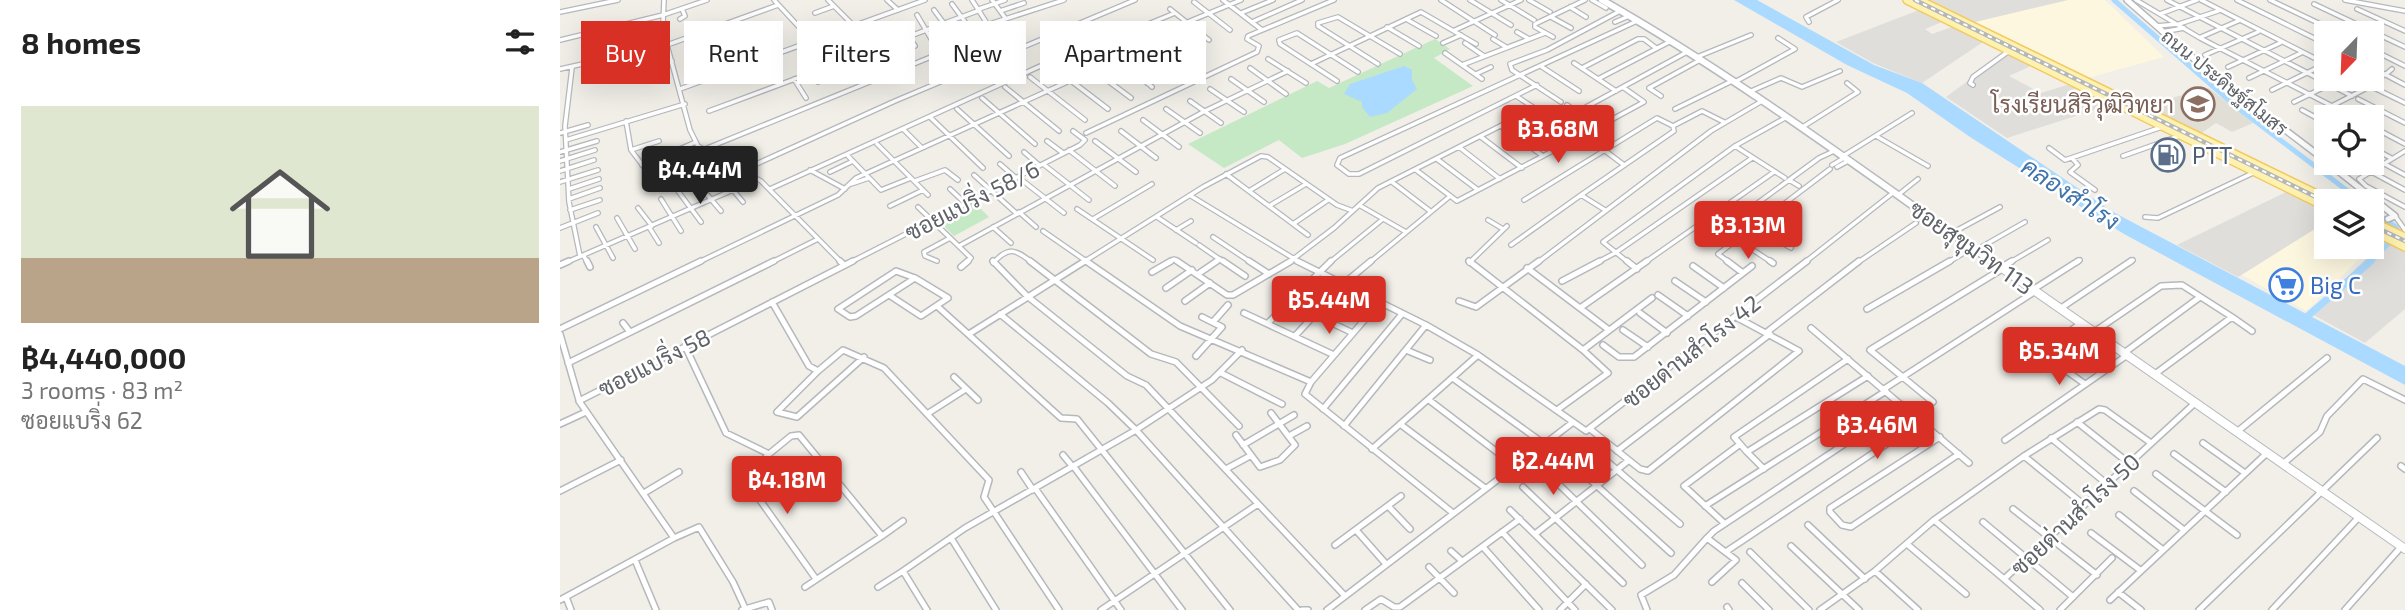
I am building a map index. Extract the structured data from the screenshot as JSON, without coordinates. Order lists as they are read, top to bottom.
{
  "streets": {
    "main road": ["ซอยสุขุมวิท 113"],
    "street": [
      "ถนน ประดิษฐ์สโมสร",
      "ซอยแบริ่ง 58/6",
      "ซอยด่านสำโรง 42",
      "ซอยแบริ่ง 58",
      "ซอยด่านสำโรง 50"
    ]
  },
  "crossings": [
    ["ซอยแบริ่ง 58/6", "ซอยแบริ่ง 58"],
    ["ซอยสุขุมวิท 113", "ซอยด่านสำโรง 42"],
    ["ซอยสุขุมวิท 113", "ซอยด่านสำโรง 50"]
  ],
  "water": ["คลองสำโรง"],
  "places": {
    "school or university": ["โรงเรียนสิริวุฒิวิทยา"],
    "fuel station": ["PTT"],
    "supermarket": ["Big C"]
  },
  "north": "bottom left",
  "page": {
    "heading": "8 homes",
    "chip": [
      "Buy",
      "Rent",
      "Filters",
      "New",
      "Apartment"
    ],
    "list": [
      {
        "name": "฿4,440,000",
        "note": "3 rooms · 83 m² · ซอยแบริ่ง 62"
      }
    ],
    "price": [
      "฿3.68M",
      "฿4.44M",
      "฿3.13M",
      "฿5.44M",
      "฿5.34M",
      "฿3.46M",
      "฿2.44M",
      "฿4.18M"
    ]
  }
}
